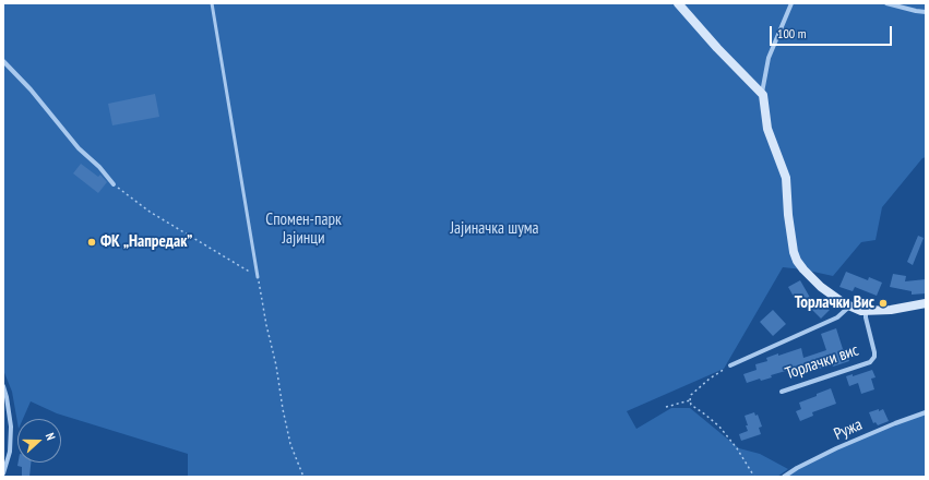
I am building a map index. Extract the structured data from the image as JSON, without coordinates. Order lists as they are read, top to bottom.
{
  "streets": {
    "street": ["Торлачки вис", "Ружа"]
  },
  "parks": ["Спомен-парк Јајинци", "Јајиначка шума"],
  "places": ["ФК „Напредак”", "Торлачки Вис"],
  "scale_bar": "100 m",
  "north": "right"
}
